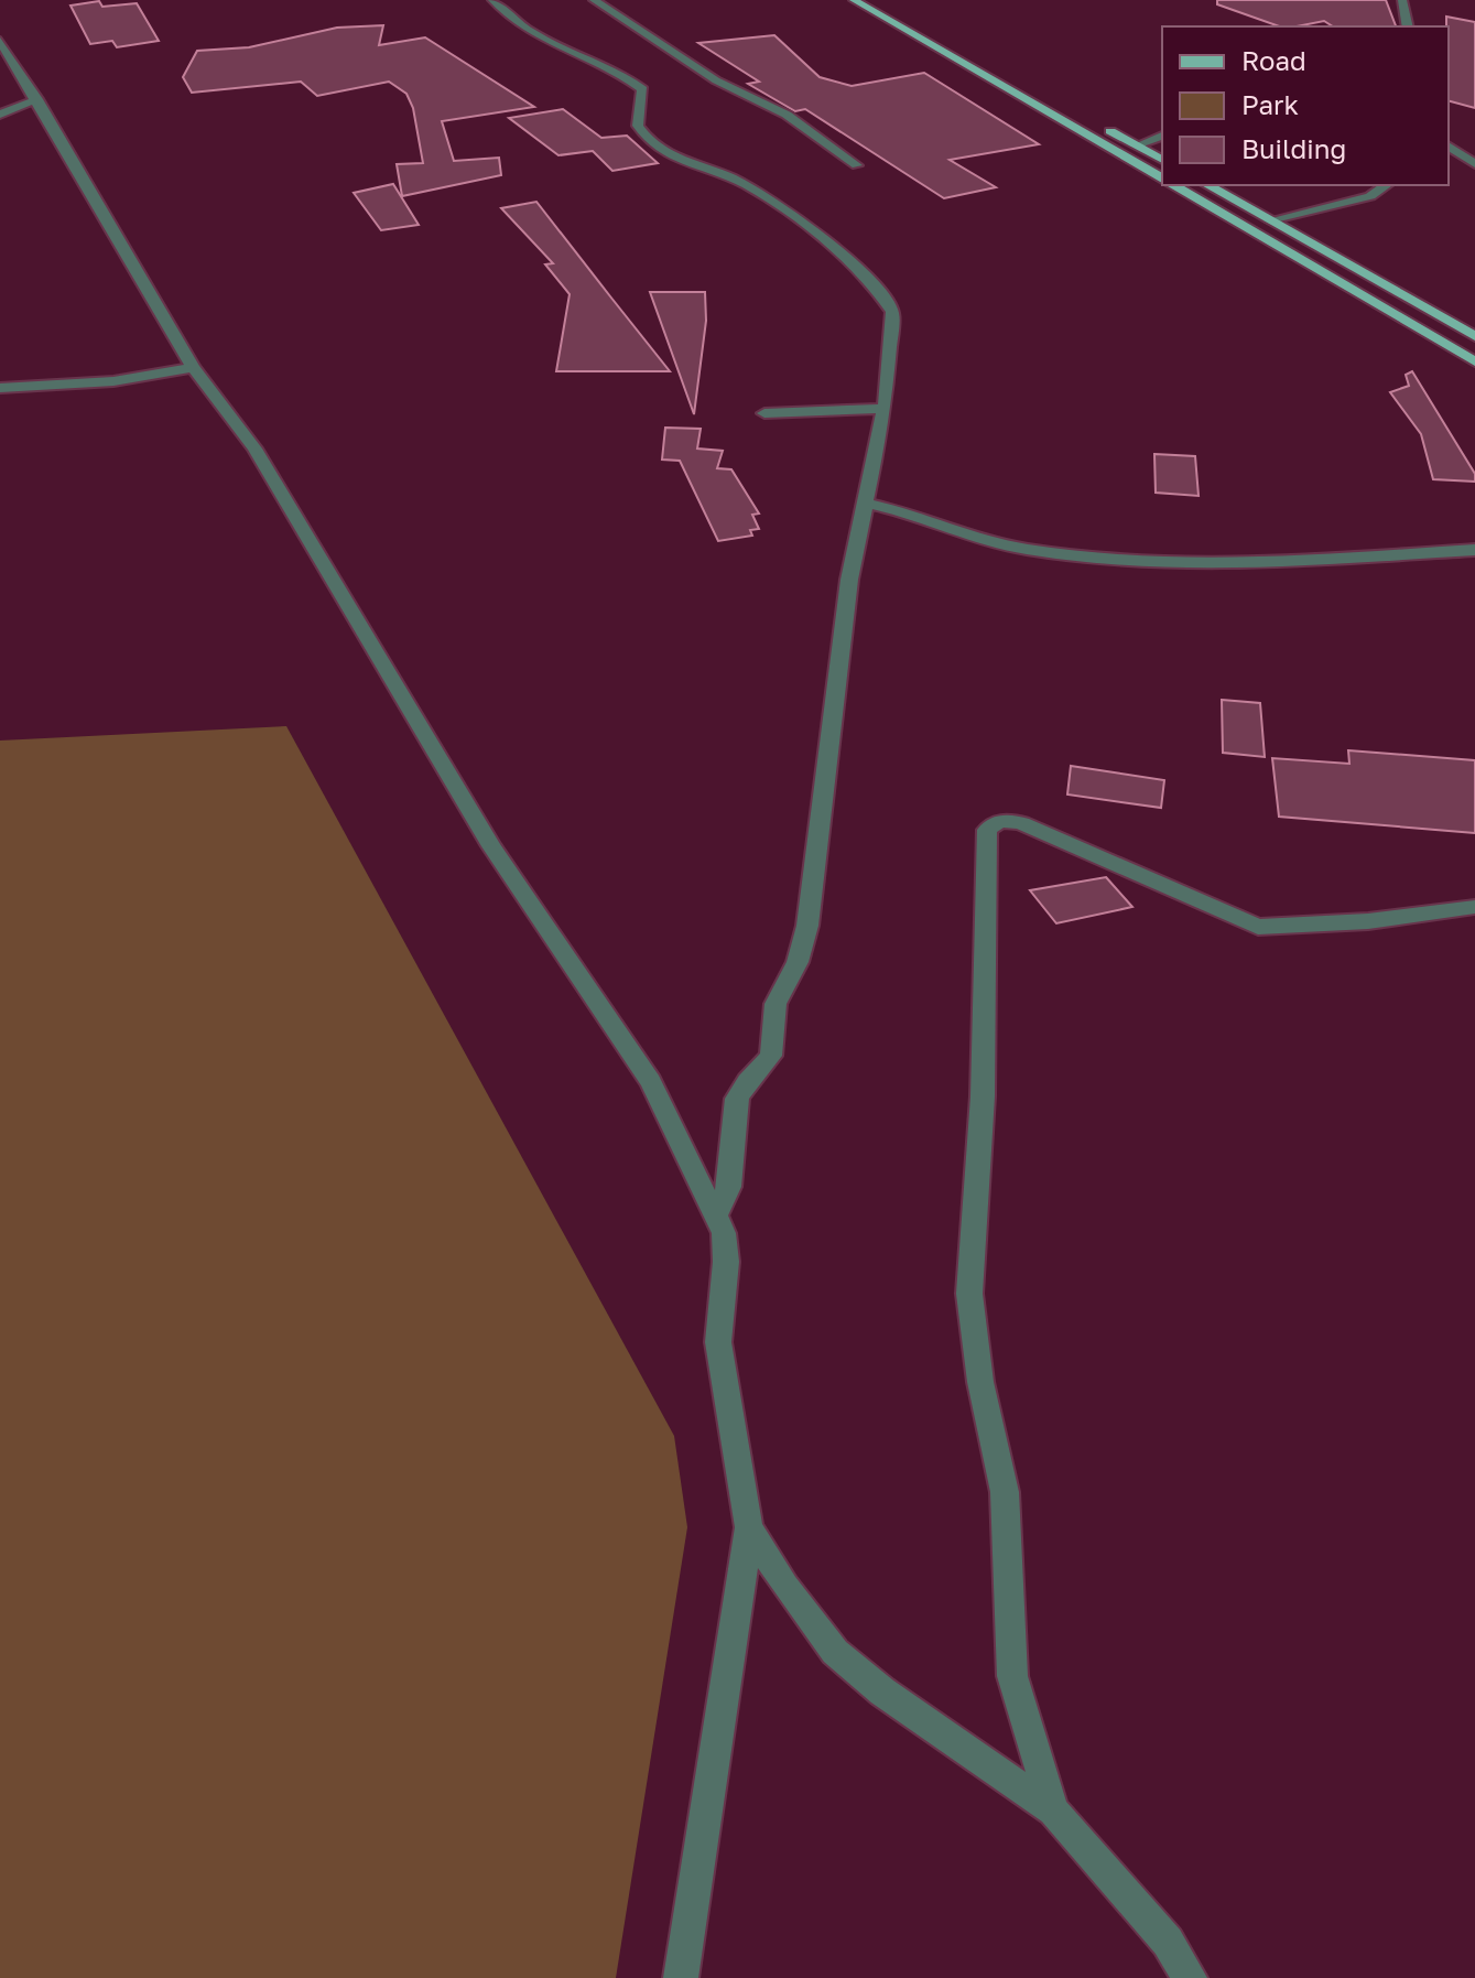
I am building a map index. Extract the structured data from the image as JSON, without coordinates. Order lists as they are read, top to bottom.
{
  "legend": ["Road", "Park", "Building"]
}
